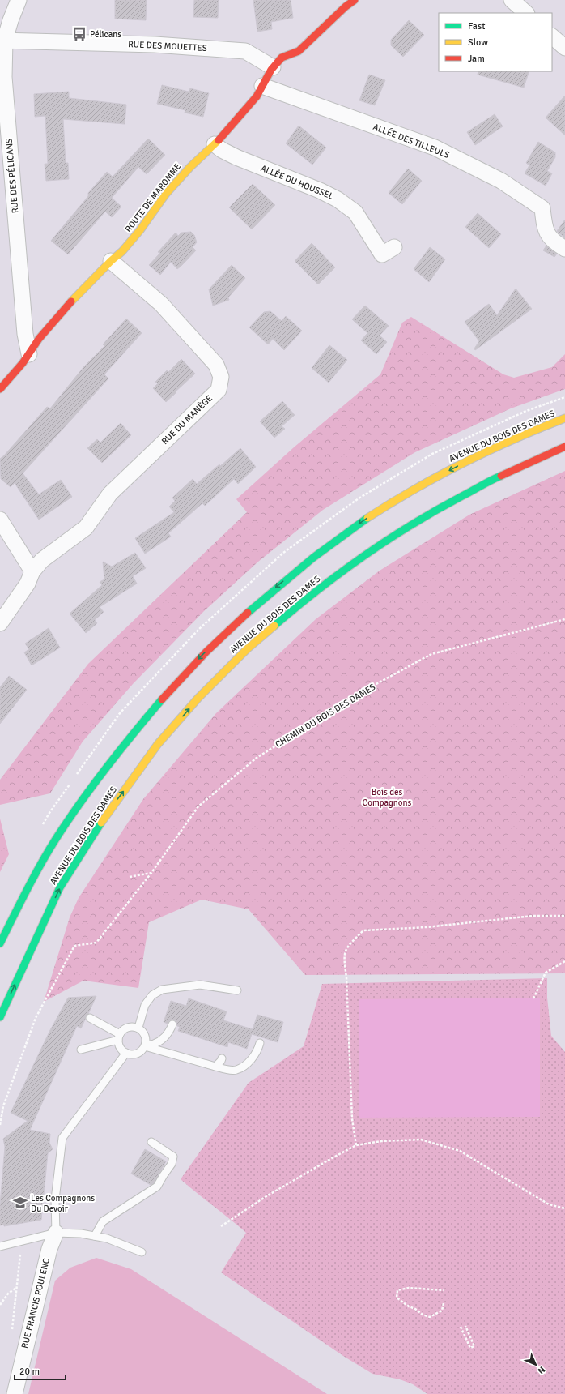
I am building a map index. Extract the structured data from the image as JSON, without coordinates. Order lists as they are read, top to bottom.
{
  "streets": {
    "main road": ["ROUTE DE MAROMME", "AVENUE DU BOIS DES DAMES"],
    "street": [
      "RUE DES MOUETTES",
      "ALLÉE DES TILLEULS",
      "RUE DES PÉLICANS",
      "ALLÉE DU HOUSSEL",
      "RUE DU MANÈGE",
      "RUE FRANCIS POULENC"
    ],
    "path": ["CHEMIN DU BOIS DES DAMES"]
  },
  "crossings": [
    ["RUE DES MOUETTES", "RUE DES PÉLICANS"],
    ["RUE DES MOUETTES", "ROUTE DE MAROMME"],
    ["ALLÉE DES TILLEULS", "ROUTE DE MAROMME"],
    ["RUE DES PÉLICANS", "ROUTE DE MAROMME"],
    ["ALLÉE DU HOUSSEL", "ROUTE DE MAROMME"],
    ["ROUTE DE MAROMME", "RUE DU MANÈGE"]
  ],
  "parks": ["Bois des Compagnons"],
  "places": {
    "bus stop": ["Pélicans"],
    "school or university": ["Les Compagnons Du Devoir"]
  },
  "legend": ["Fast", "Slow", "Jam"],
  "scale_bar": "20 m",
  "north": "bottom right"
}
